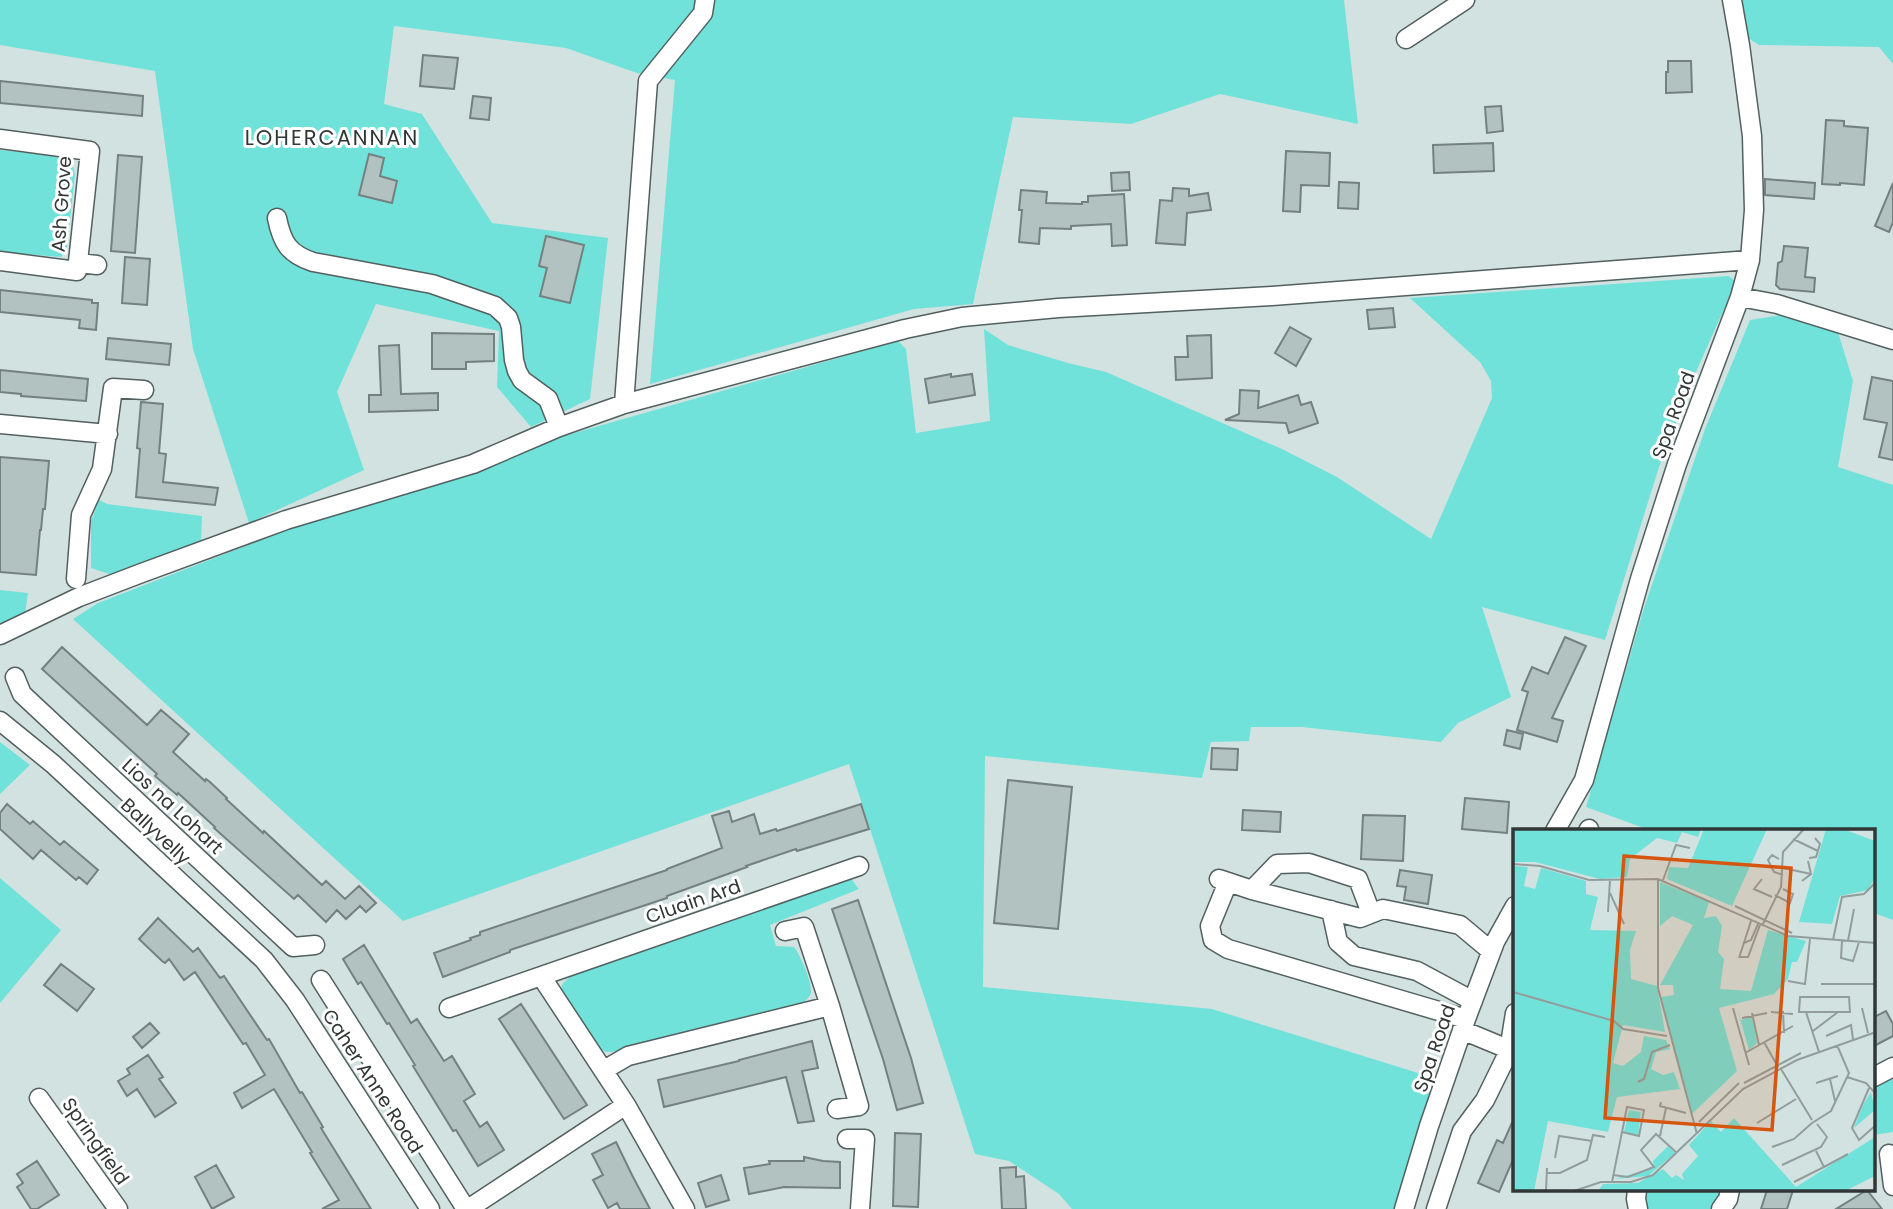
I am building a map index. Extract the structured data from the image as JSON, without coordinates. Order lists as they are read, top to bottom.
{
  "streets": {
    "street": [
      "Ash Grove",
      "Spa Road",
      "Lios na Lohart",
      "Ballyvelly",
      "Cluain Ard",
      "Caher Anne Road",
      "Springfield"
    ]
  },
  "crossings": [
    ["Ballyvelly", "Caher Anne Road"]
  ],
  "districts": ["LOHERCANNAN"]
}
